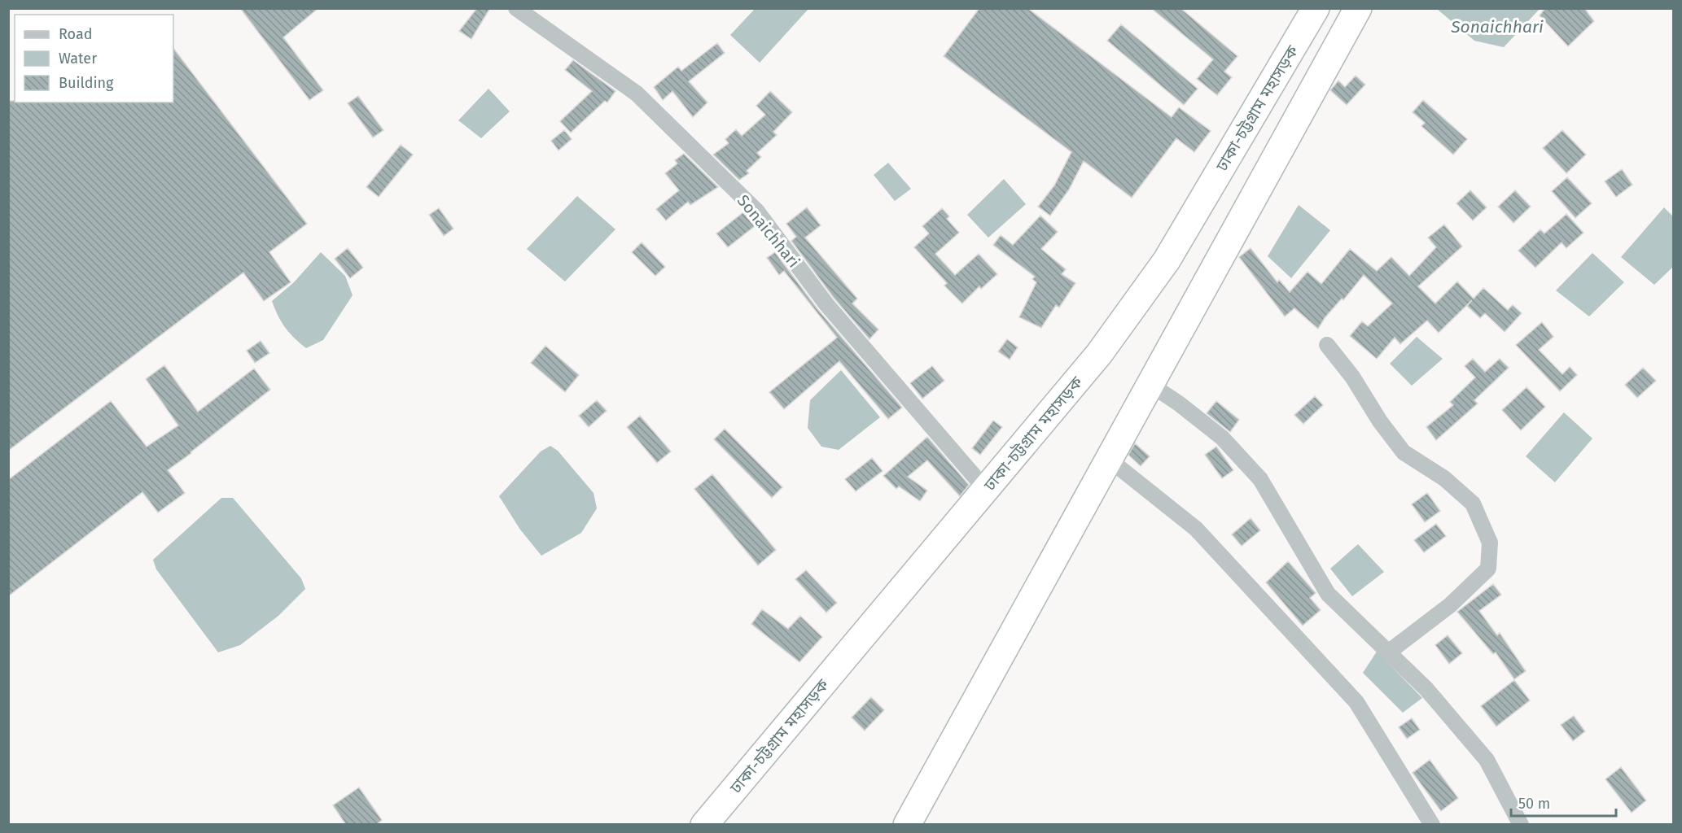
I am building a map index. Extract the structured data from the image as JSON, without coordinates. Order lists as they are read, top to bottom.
{
  "streets": {
    "highway": ["ঢাকা-চট্টগ্রাম মহাসড়ক"],
    "street": ["Sonaichhari"]
  },
  "crossings": [
    ["ঢাকা-চট্টগ্রাম মহাসড়ক", "Sonaichhari"]
  ],
  "water": ["Sonaichhari"],
  "legend": ["Road", "Water", "Building"],
  "scale_bar": "50 m"
}
